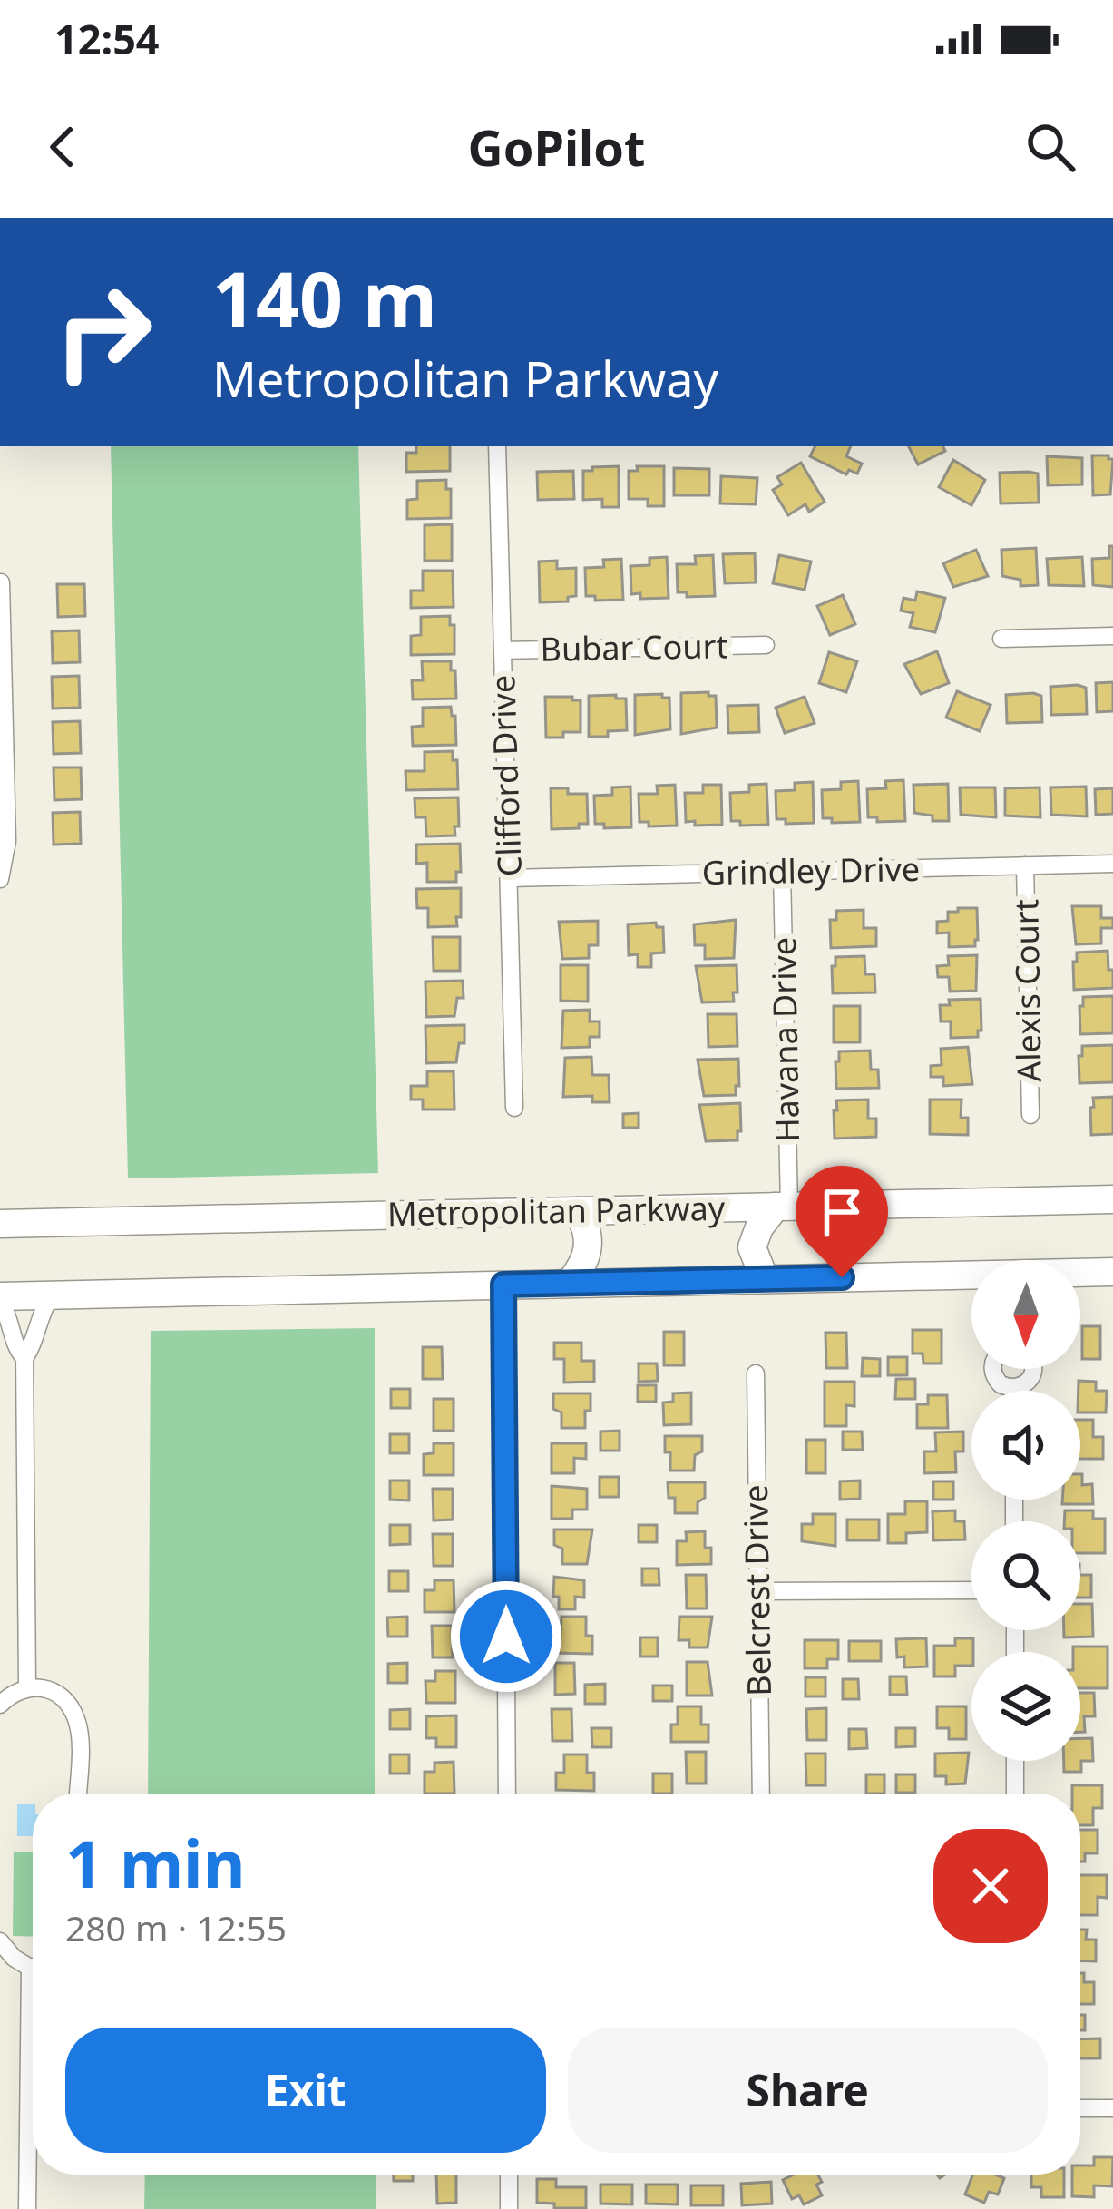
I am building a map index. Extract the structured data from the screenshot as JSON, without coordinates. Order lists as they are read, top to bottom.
{
  "streets": {
    "main road": ["Metropolitan Parkway"],
    "street": [
      "Bubar Court",
      "Clifford Drive",
      "Grindley Drive",
      "Alexis Court",
      "Havana Drive",
      "Belcrest Drive"
    ]
  },
  "crossings": [
    ["Bubar Court", "Clifford Drive"],
    ["Clifford Drive", "Grindley Drive"],
    ["Grindley Drive", "Alexis Court"],
    ["Grindley Drive", "Havana Drive"],
    ["Havana Drive", "Metropolitan Parkway"]
  ],
  "north": "bottom",
  "page": {
    "status": "12:54",
    "header": "GoPilot",
    "turn": ["140 m", "Metropolitan Parkway"],
    "heading": ["1 min", "280 m · 12:55"],
    "buttons": ["Exit", "Share"]
  }
}
